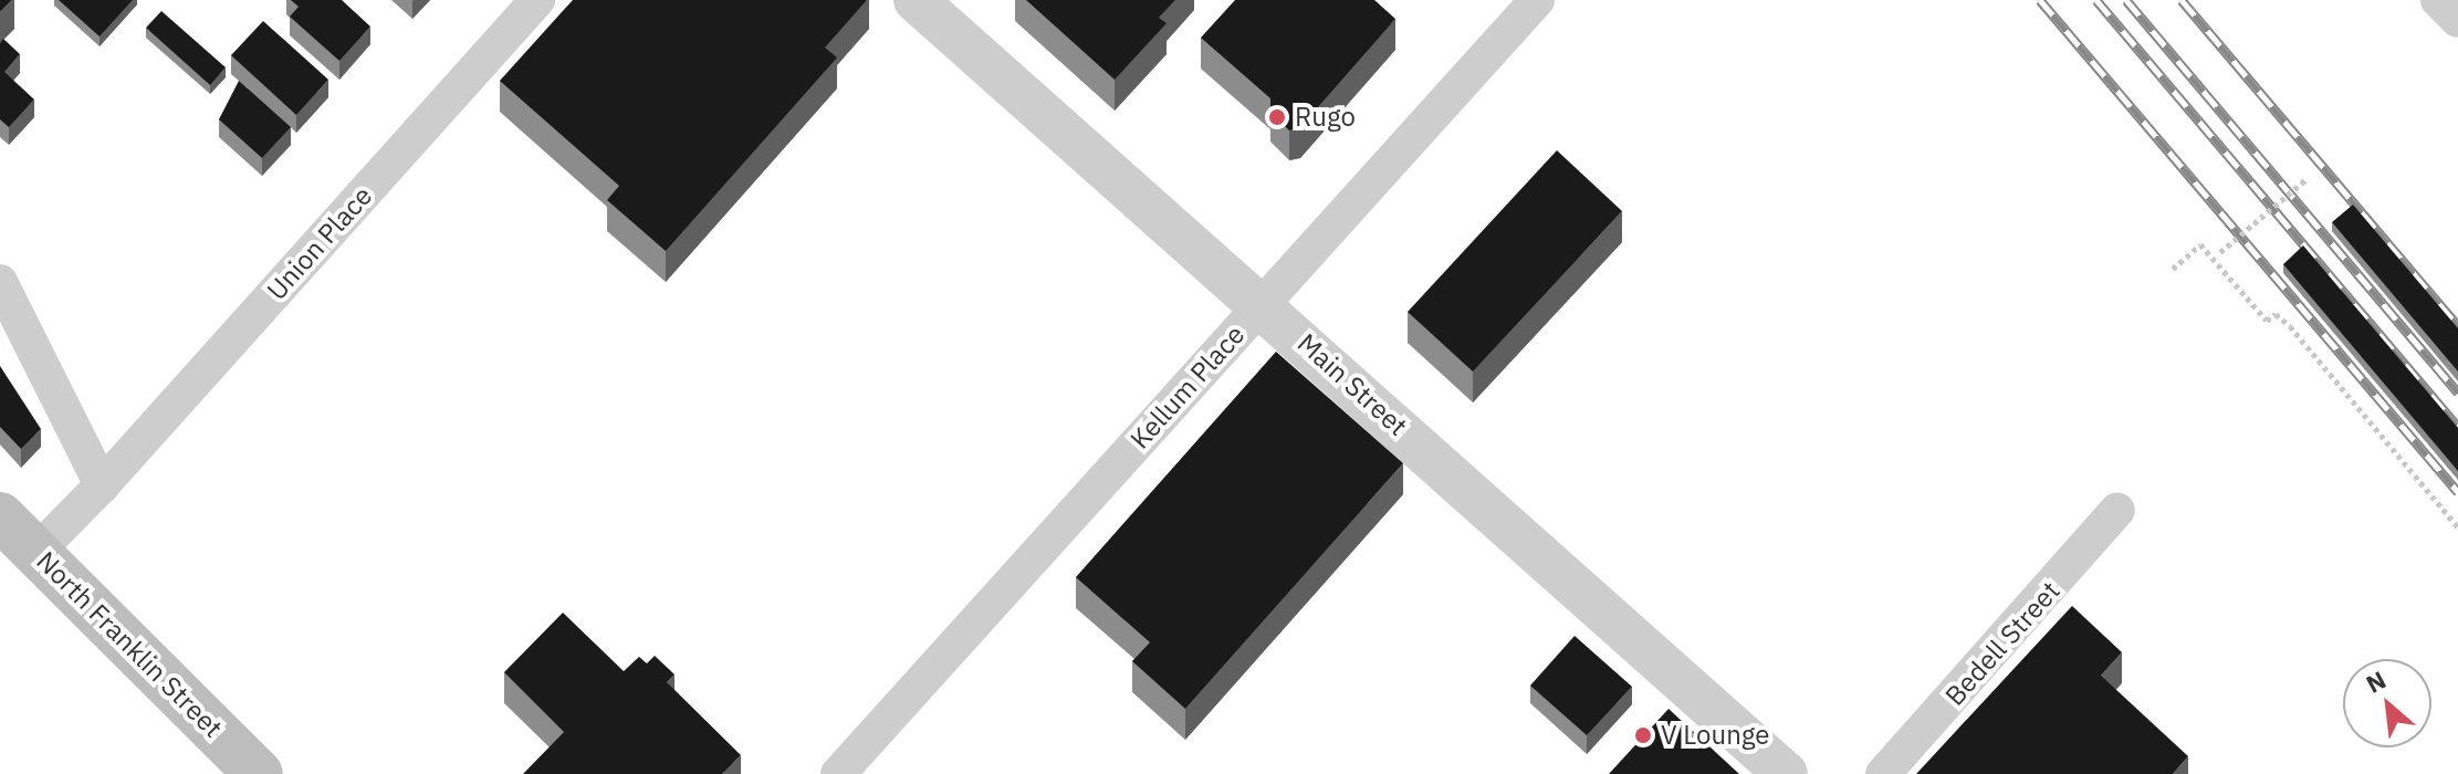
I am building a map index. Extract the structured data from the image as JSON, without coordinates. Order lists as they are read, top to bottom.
{
  "streets": {
    "main road": ["North Franklin Street"],
    "street": [
      "Union Place",
      "Main Street",
      "Kellum Place",
      "Bedell Street"
    ]
  },
  "crossings": [
    ["Union Place", "North Franklin Street"],
    ["Main Street", "Kellum Place"]
  ],
  "places": ["Rugo", "V Lounge"],
  "north": "top left"
}
